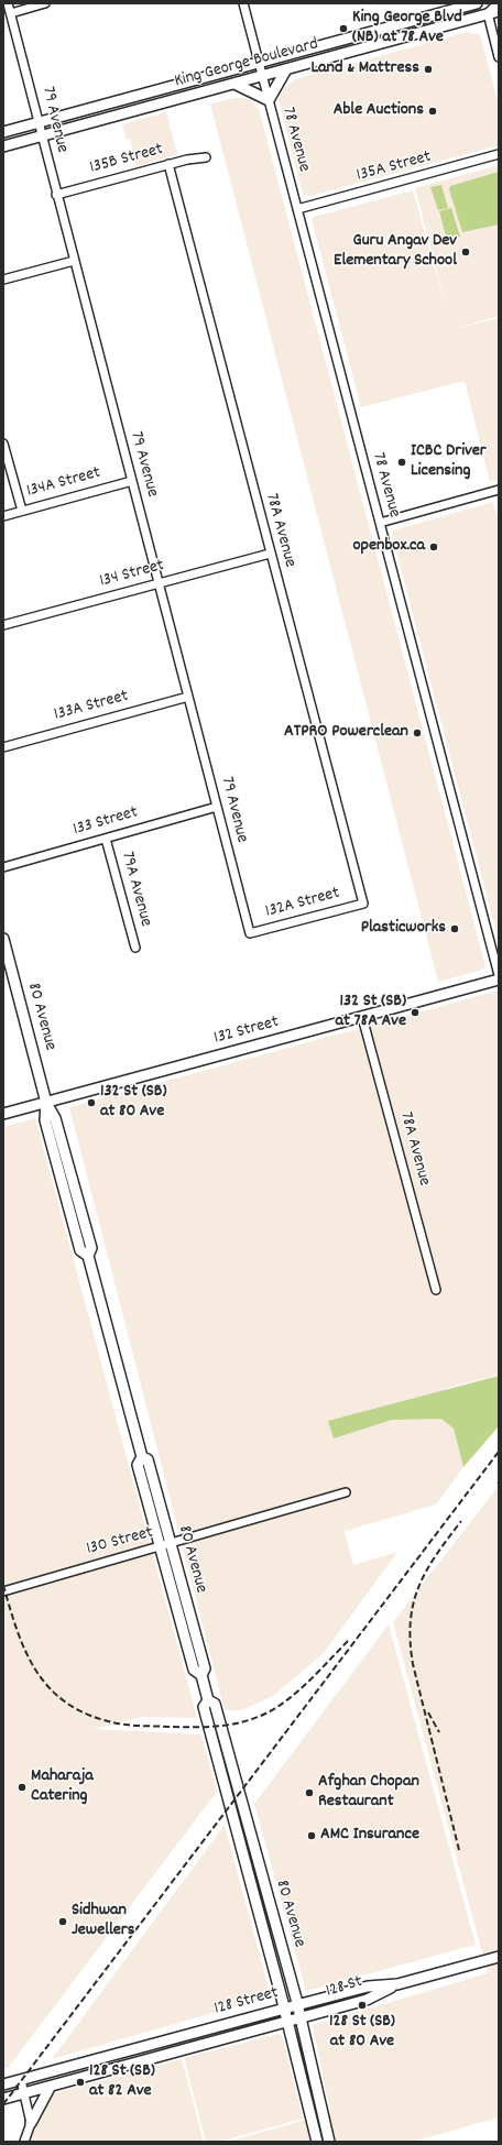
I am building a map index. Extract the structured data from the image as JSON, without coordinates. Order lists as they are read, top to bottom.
{
  "streets": {
    "main road": [
      "King George Boulevard",
      "80 Avenue",
      "132 Street",
      "128 St",
      "128 Street"
    ],
    "street": [
      "79 Avenue",
      "78 Avenue",
      "135B Street",
      "135A Street",
      "134A Street",
      "78A Avenue",
      "134 Street",
      "133A Street",
      "133 Street",
      "79A Avenue",
      "132A Street",
      "130 Street"
    ]
  },
  "crossings": [
    ["King George Boulevard", "79 Avenue"],
    ["King George Boulevard", "78 Avenue"],
    ["79 Avenue", "135B Street"],
    ["79 Avenue", "134A Street"],
    ["79 Avenue", "134 Street"],
    ["79 Avenue", "133A Street"],
    ["79 Avenue", "133 Street"],
    ["79 Avenue", "132A Street"],
    ["78 Avenue", "135A Street"],
    ["135B Street", "78A Avenue"],
    ["78A Avenue", "134 Street"],
    ["78A Avenue", "132A Street"],
    ["78A Avenue", "132 Street"],
    ["133 Street", "79A Avenue"],
    ["80 Avenue", "132 Street"],
    ["80 Avenue", "130 Street"],
    ["80 Avenue", "128 St"],
    ["80 Avenue", "128 Street"],
    ["128 St", "128 Street"]
  ],
  "places": [
    "King George Blvd (NB) at 78 Ave",
    "Land & Mattress",
    "Able Auctions",
    "Guru Angav Dev Elementary School",
    "ICBC Driver Licensing",
    "openbox.ca",
    "ATPRO Powerclean",
    "Plasticworks",
    "132 St (SB) at 78A Ave",
    "132 St (SB) at 80 Ave",
    "Maharaja Catering",
    "Afghan Chopan Restaurant",
    "AMC Insurance",
    "Sidhwan Jewellers",
    "128 St (SB) at 80 Ave",
    "128 St (SB) at 82 Ave"
  ]
}
